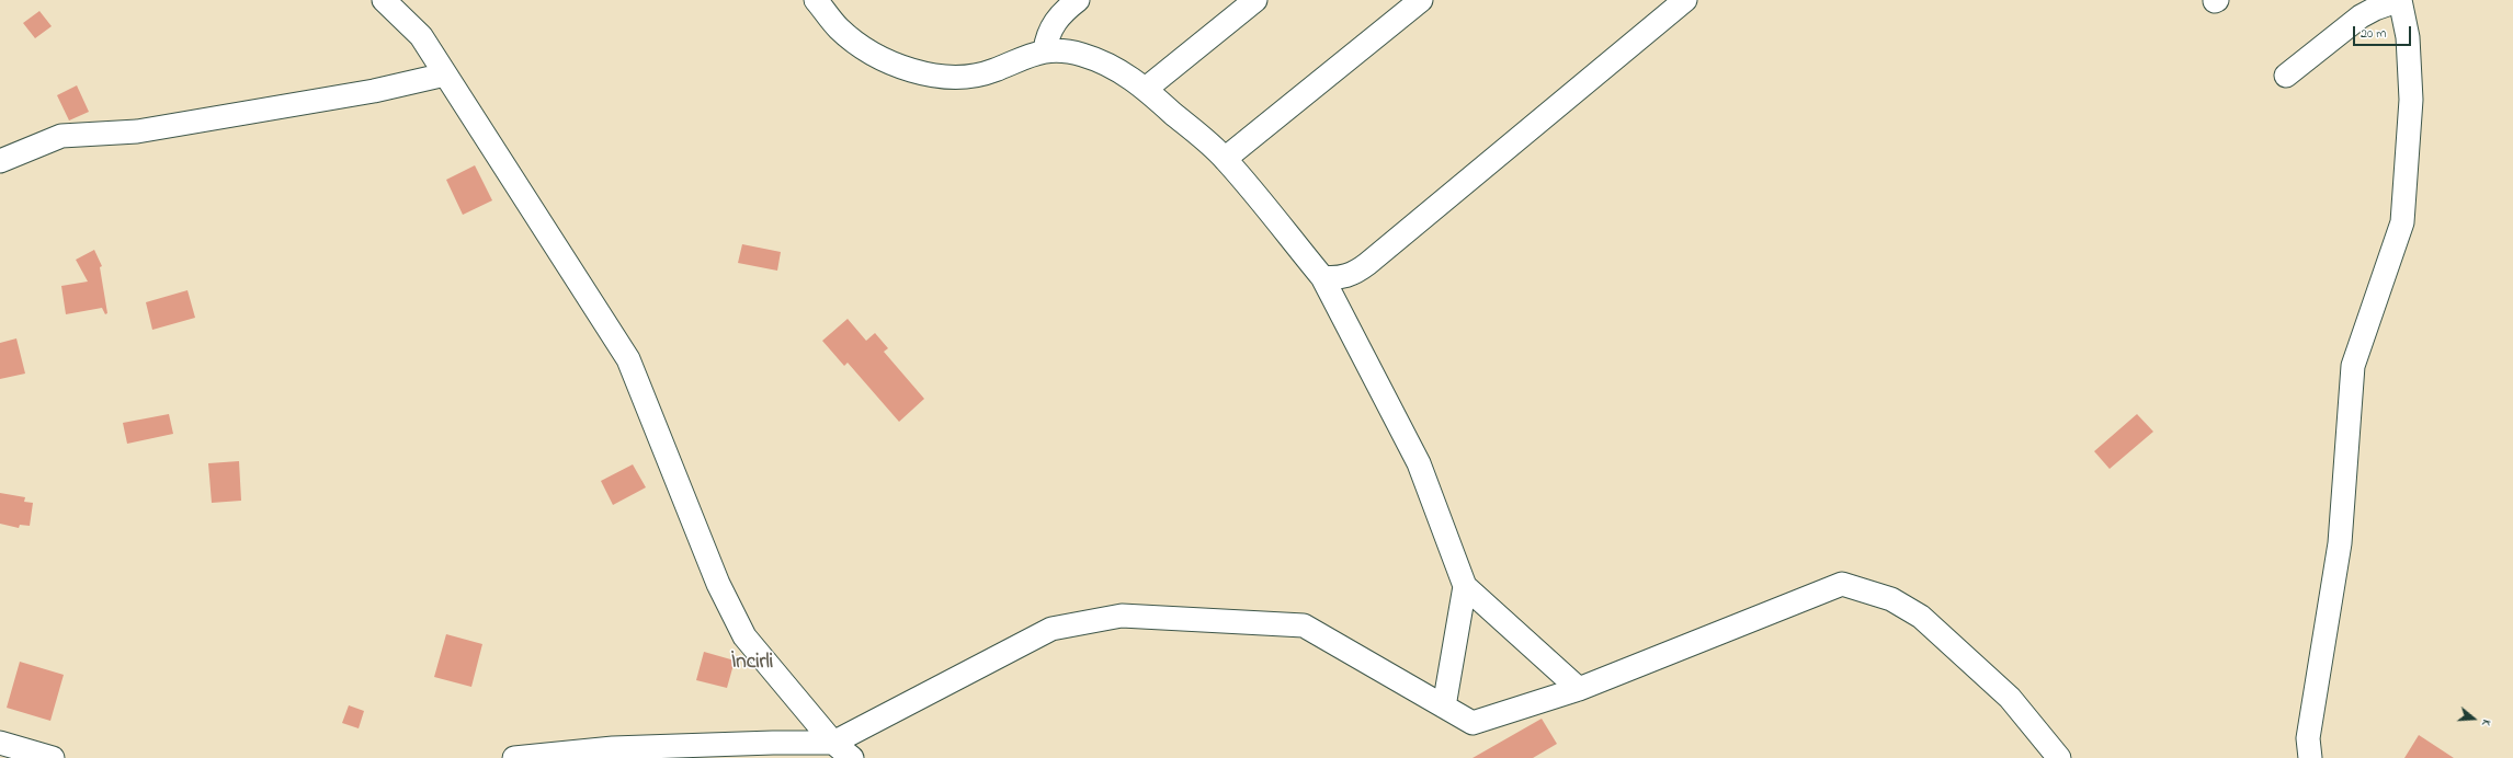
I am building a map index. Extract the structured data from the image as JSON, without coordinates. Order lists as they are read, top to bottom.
{
  "districts": ["İncirli"],
  "scale_bar": "20 m",
  "north": "right"
}
